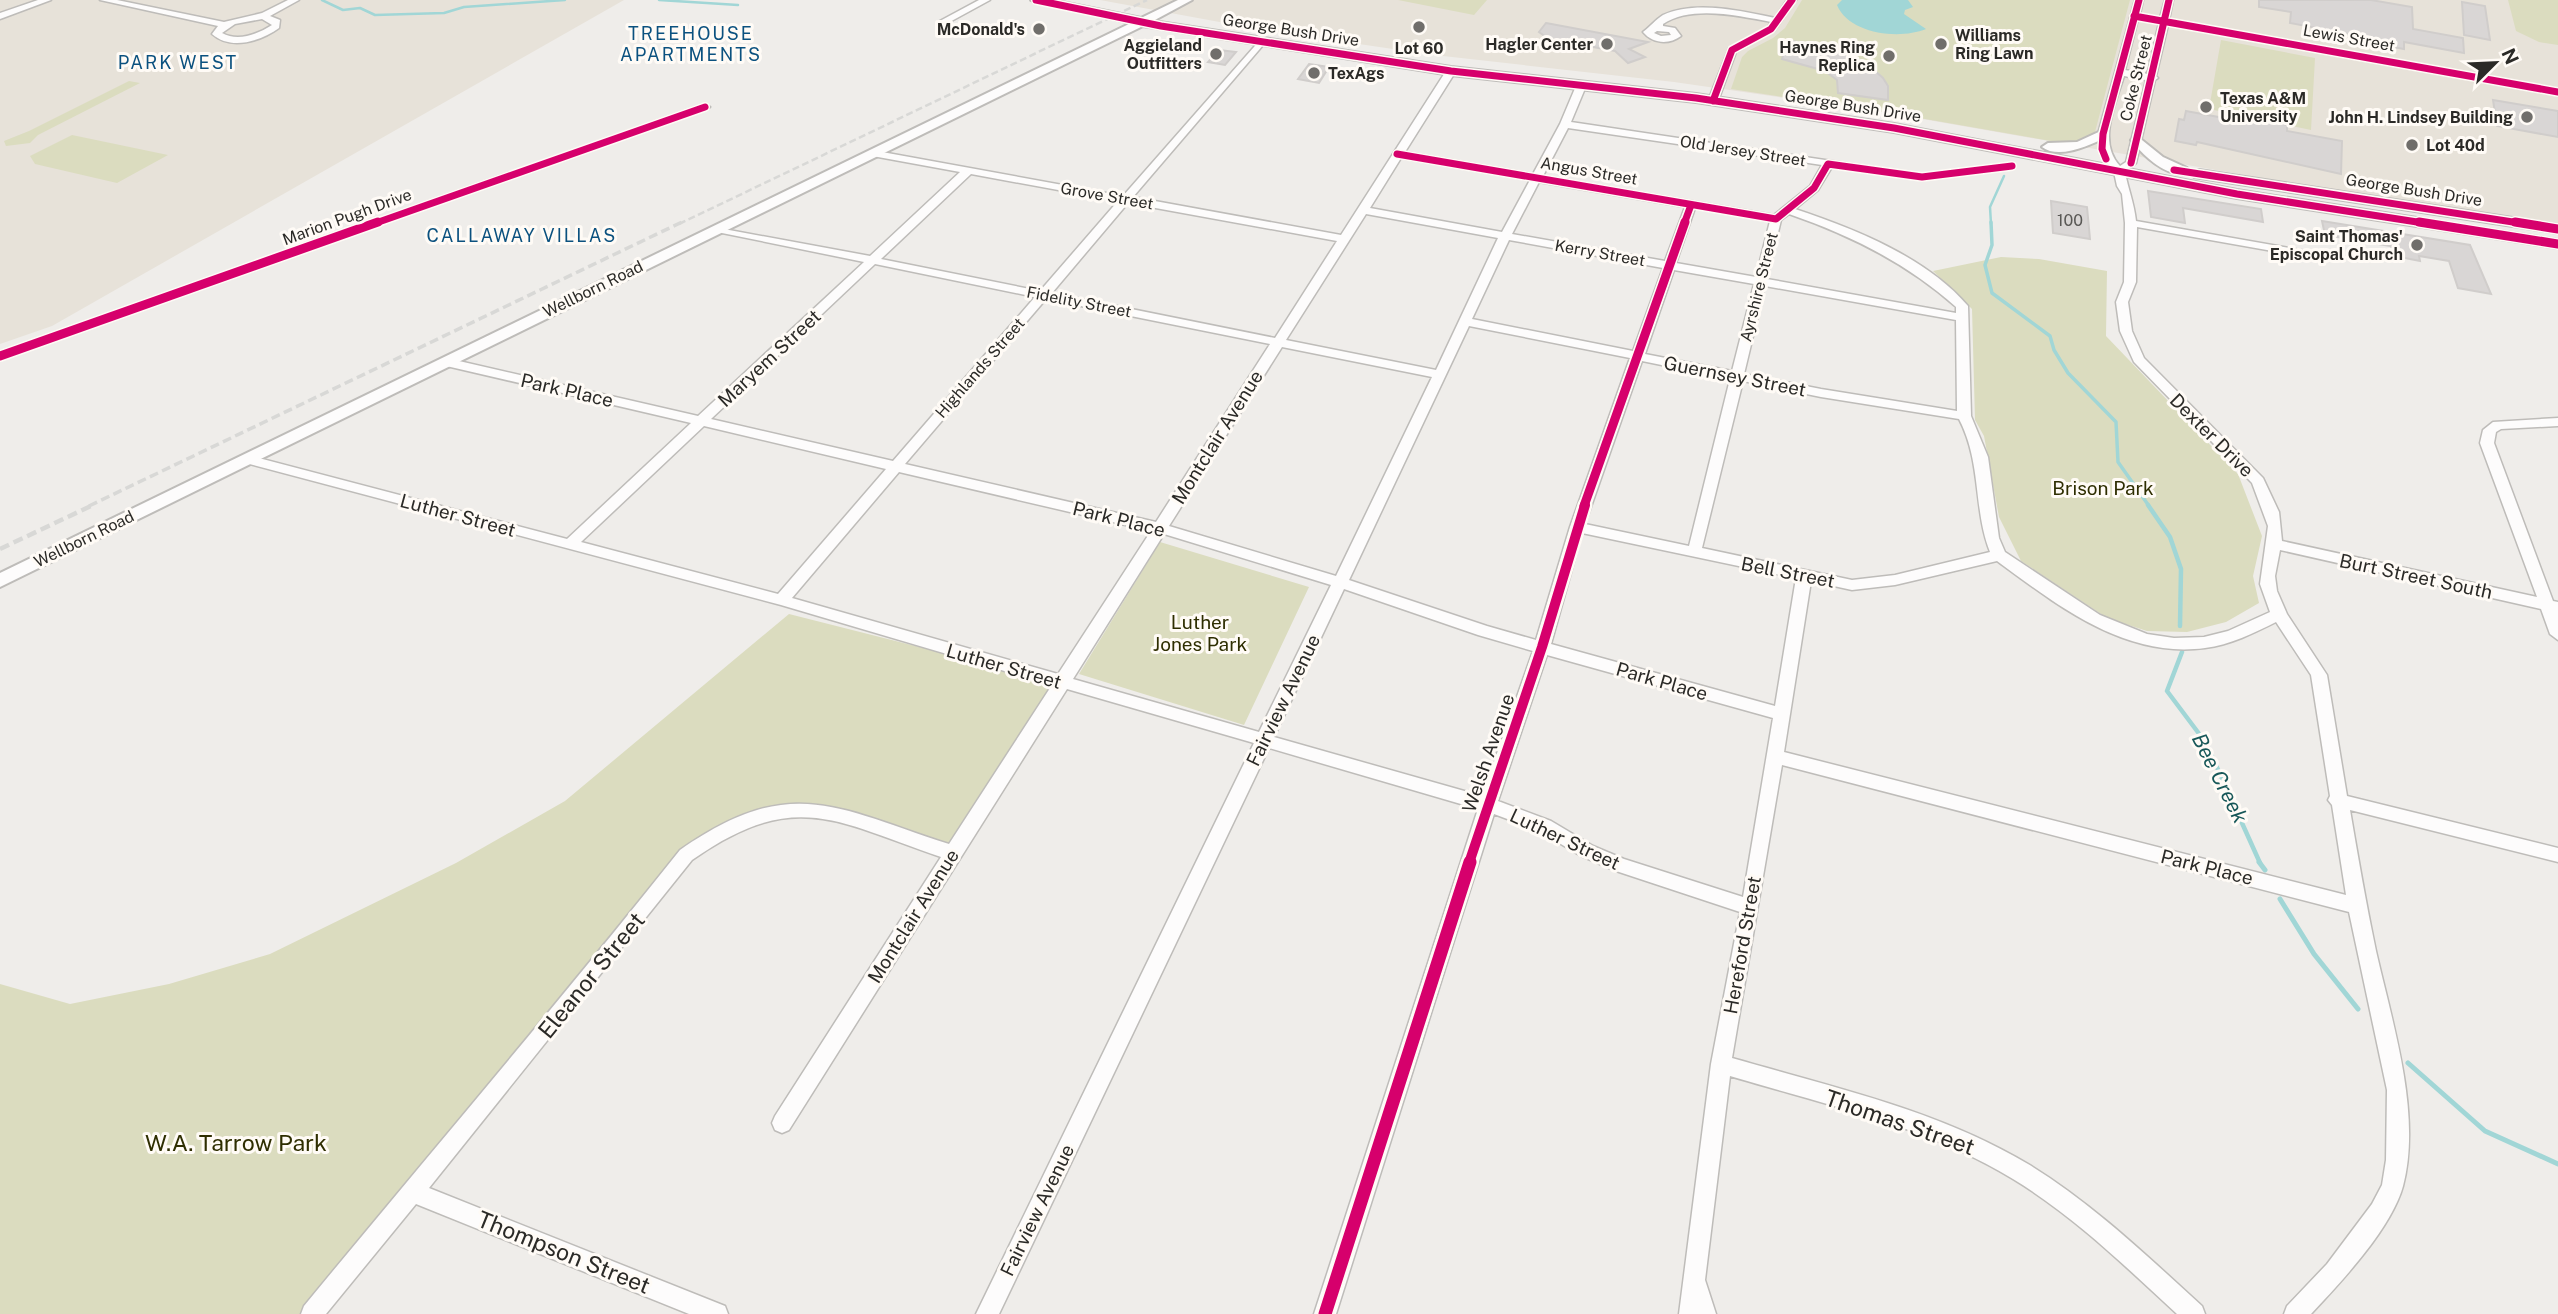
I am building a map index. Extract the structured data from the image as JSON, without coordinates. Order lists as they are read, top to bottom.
{
  "streets": {
    "main road": ["George Bush Drive", "Wellborn Road"],
    "street": [
      "Lewis Street",
      "Coke Street",
      "Old Jersey Street",
      "Angus Street",
      "Grove Street",
      "Marion Pugh Drive",
      "Kerry Street",
      "Ayrshire Street",
      "Fidelity Street",
      "Maryem Street",
      "Highlands Street",
      "Guernsey Street",
      "Park Place",
      "Dexter Drive",
      "Montclair Avenue",
      "Luther Street",
      "Bell Street",
      "Burt Street South",
      "Fairview Avenue",
      "Welsh Avenue",
      "Hereford Street",
      "Eleanor Street",
      "Thomas Street",
      "Thompson Street"
    ]
  },
  "crossings": [
    ["George Bush Drive", "Coke Street"],
    ["George Bush Drive", "Wellborn Road"],
    ["George Bush Drive", "Highlands Street"],
    ["George Bush Drive", "Dexter Drive"],
    ["George Bush Drive", "Montclair Avenue"],
    ["George Bush Drive", "Fairview Avenue"],
    ["Lewis Street", "Coke Street"],
    ["Coke Street", "Dexter Drive"],
    ["Old Jersey Street", "Ayrshire Street"],
    ["Old Jersey Street", "Fairview Avenue"],
    ["Angus Street", "Kerry Street"],
    ["Angus Street", "Ayrshire Street"],
    ["Angus Street", "Montclair Avenue"],
    ["Angus Street", "Fairview Avenue"],
    ["Angus Street", "Welsh Avenue"],
    ["Grove Street", "Wellborn Road"],
    ["Grove Street", "Maryem Street"],
    ["Grove Street", "Highlands Street"],
    ["Grove Street", "Montclair Avenue"],
    ["Kerry Street", "Ayrshire Street"],
    ["Kerry Street", "Montclair Avenue"],
    ["Kerry Street", "Fairview Avenue"],
    ["Kerry Street", "Welsh Avenue"],
    ["Ayrshire Street", "Guernsey Street"],
    ["Ayrshire Street", "Bell Street"],
    ["Wellborn Road", "Fidelity Street"],
    ["Wellborn Road", "Park Place"],
    ["Wellborn Road", "Luther Street"],
    ["Fidelity Street", "Maryem Street"],
    ["Fidelity Street", "Highlands Street"],
    ["Fidelity Street", "Montclair Avenue"],
    ["Fidelity Street", "Fairview Avenue"],
    ["Maryem Street", "Park Place"],
    ["Maryem Street", "Luther Street"],
    ["Highlands Street", "Park Place"],
    ["Highlands Street", "Luther Street"],
    ["Guernsey Street", "Fairview Avenue"],
    ["Guernsey Street", "Welsh Avenue"],
    ["Park Place", "Dexter Drive"],
    ["Park Place", "Montclair Avenue"],
    ["Park Place", "Fairview Avenue"],
    ["Park Place", "Welsh Avenue"],
    ["Park Place", "Hereford Street"],
    ["Dexter Drive", "Burt Street South"],
    ["Montclair Avenue", "Luther Street"],
    ["Montclair Avenue", "Eleanor Street"],
    ["Luther Street", "Fairview Avenue"],
    ["Luther Street", "Welsh Avenue"],
    ["Luther Street", "Hereford Street"],
    ["Bell Street", "Welsh Avenue"],
    ["Bell Street", "Hereford Street"],
    ["Hereford Street", "Thomas Street"],
    ["Eleanor Street", "Thompson Street"]
  ],
  "districts": ["TREEHOUSE APARTMENTS", "PARK WEST", "CALLAWAY VILLAS"],
  "water": ["Bee Creek"],
  "parks": ["Brison Park", "Luther Jones Park", "W.A. Tarrow Park"],
  "places": [
    "Lot 60",
    "McDonald's",
    "Hagler Center",
    "Williams Ring Lawn",
    "Aggieland Outfitters",
    "Haynes Ring Replica",
    "TexAgs",
    "Texas A&M University",
    "John H. Lindsey Building",
    "Lot 40d",
    "Saint Thomas' Episcopal Church"
  ],
  "house_numbers": ["100"],
  "north": "top right"
}
